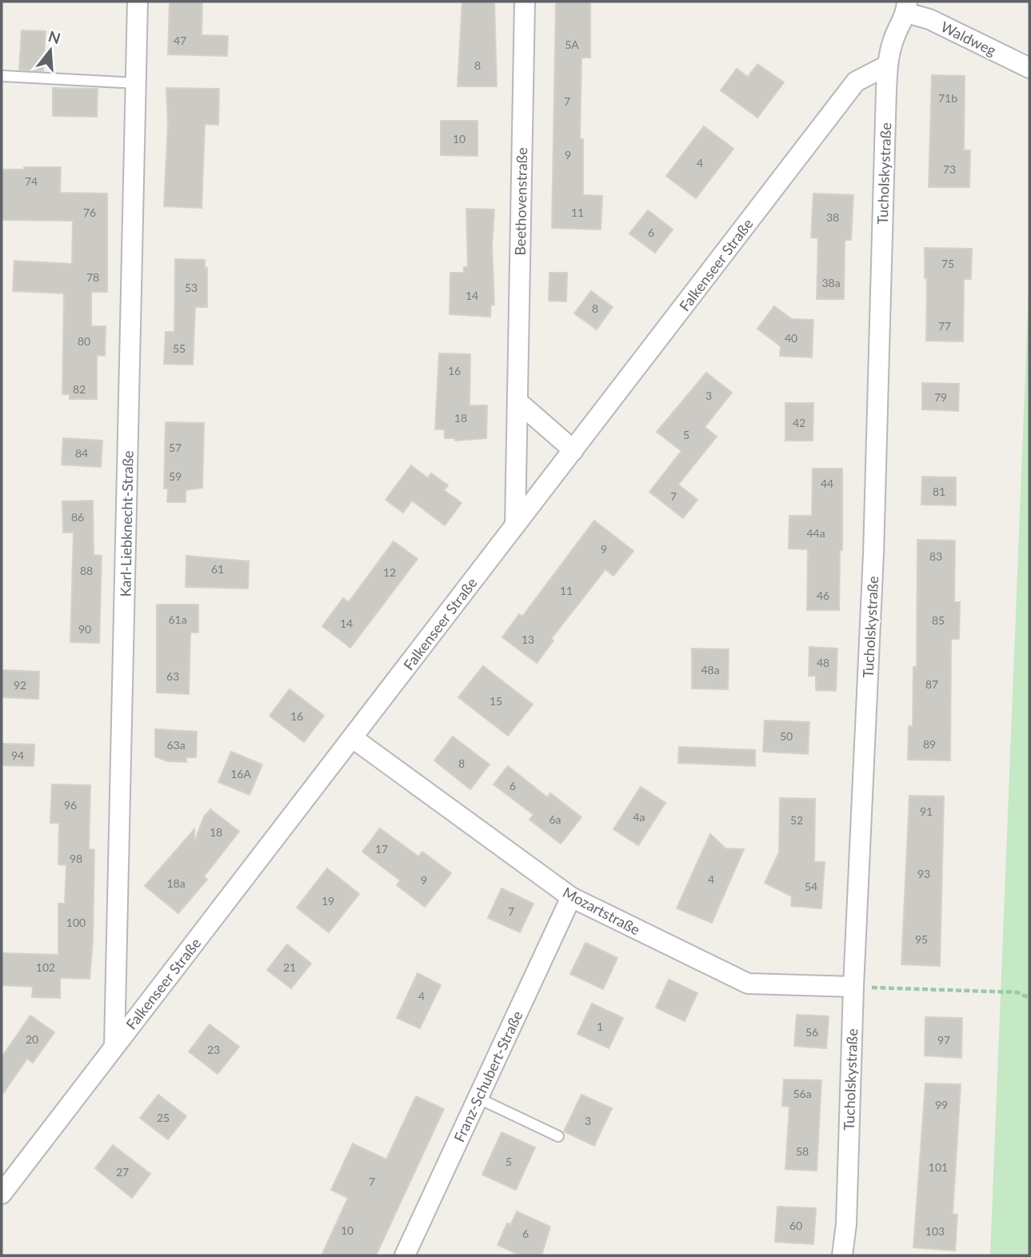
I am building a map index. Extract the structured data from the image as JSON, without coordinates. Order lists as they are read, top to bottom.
{
  "streets": {
    "street": [
      "Waldweg",
      "Tucholskystraße",
      "Beethovenstraße",
      "Falkenseer Straße",
      "Karl-Liebknecht-Straße",
      "Mozartstraße",
      "Franz-Schubert-Straße"
    ]
  },
  "crossings": [
    ["Waldweg", "Tucholskystraße"],
    ["Tucholskystraße", "Falkenseer Straße"],
    ["Tucholskystraße", "Mozartstraße"],
    ["Beethovenstraße", "Falkenseer Straße"],
    ["Falkenseer Straße", "Karl-Liebknecht-Straße"],
    ["Falkenseer Straße", "Mozartstraße"],
    ["Mozartstraße", "Franz-Schubert-Straße"]
  ],
  "house_numbers": [
    "47",
    "5A",
    "8",
    "71b",
    "7",
    "10",
    "9",
    "4",
    "73",
    "74",
    "76",
    "11",
    "38",
    "6",
    "75",
    "78",
    "38a",
    "53",
    "14",
    "8",
    "77",
    "40",
    "80",
    "55",
    "16",
    "82",
    "3",
    "79",
    "18",
    "42",
    "5",
    "57",
    "84",
    "59",
    "44",
    "81",
    "7",
    "86",
    "44a",
    "9",
    "83",
    "61",
    "88",
    "12",
    "11",
    "46",
    "61a",
    "85",
    "14",
    "90",
    "13",
    "48",
    "48a",
    "63",
    "87",
    "92",
    "15",
    "16",
    "50",
    "89",
    "63a",
    "94",
    "8",
    "16A",
    "6",
    "96",
    "91",
    "4a",
    "6a",
    "52",
    "18",
    "17",
    "98",
    "93",
    "4",
    "9",
    "18a",
    "54",
    "19",
    "7",
    "100",
    "95",
    "102",
    "21",
    "4",
    "1",
    "56",
    "20",
    "97",
    "23",
    "56a",
    "99",
    "25",
    "3",
    "58",
    "5",
    "101",
    "27",
    "7",
    "60",
    "10",
    "103",
    "6"
  ],
  "north": "top"
}
